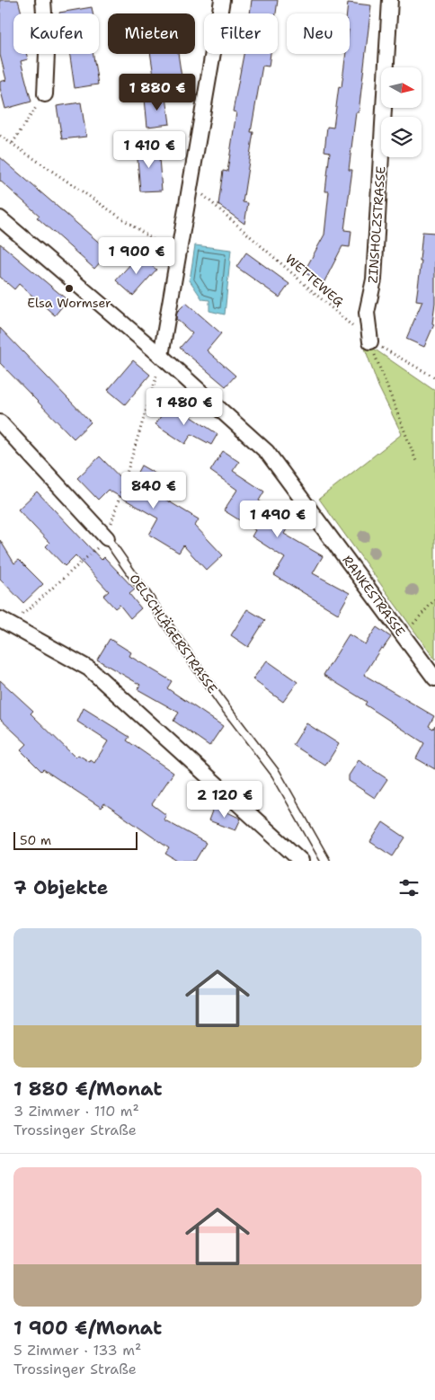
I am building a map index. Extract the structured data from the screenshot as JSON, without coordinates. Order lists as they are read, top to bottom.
{
  "streets": {
    "street": ["ZINSHOLZSTRASSE", "RANKESTRASSE", "OELSCHLÄGERSTRASSE"],
    "path": ["WETTEWEG"]
  },
  "crossings": [
    ["ZINSHOLZSTRASSE", "WETTEWEG"]
  ],
  "places": ["Elsa Wormser"],
  "scale_bar": "50 m",
  "north": "right",
  "page": {
    "chip": [
      "Kaufen",
      "Mieten",
      "Filter",
      "Neu"
    ],
    "price": [
      "1 880 €",
      "1 410 €",
      "1 900 €",
      "1 480 €",
      "840 €",
      "1 490 €",
      "2 120 €"
    ],
    "scale": "50 m",
    "heading": "7 Objekte",
    "list": [
      {
        "name": "1 880 €/Monat",
        "note": "3 Zimmer · 110 m² · Trossinger Straße"
      },
      {
        "name": "1 900 €/Monat",
        "note": "5 Zimmer · 133 m² · Trossinger Straße"
      }
    ]
  }
}
